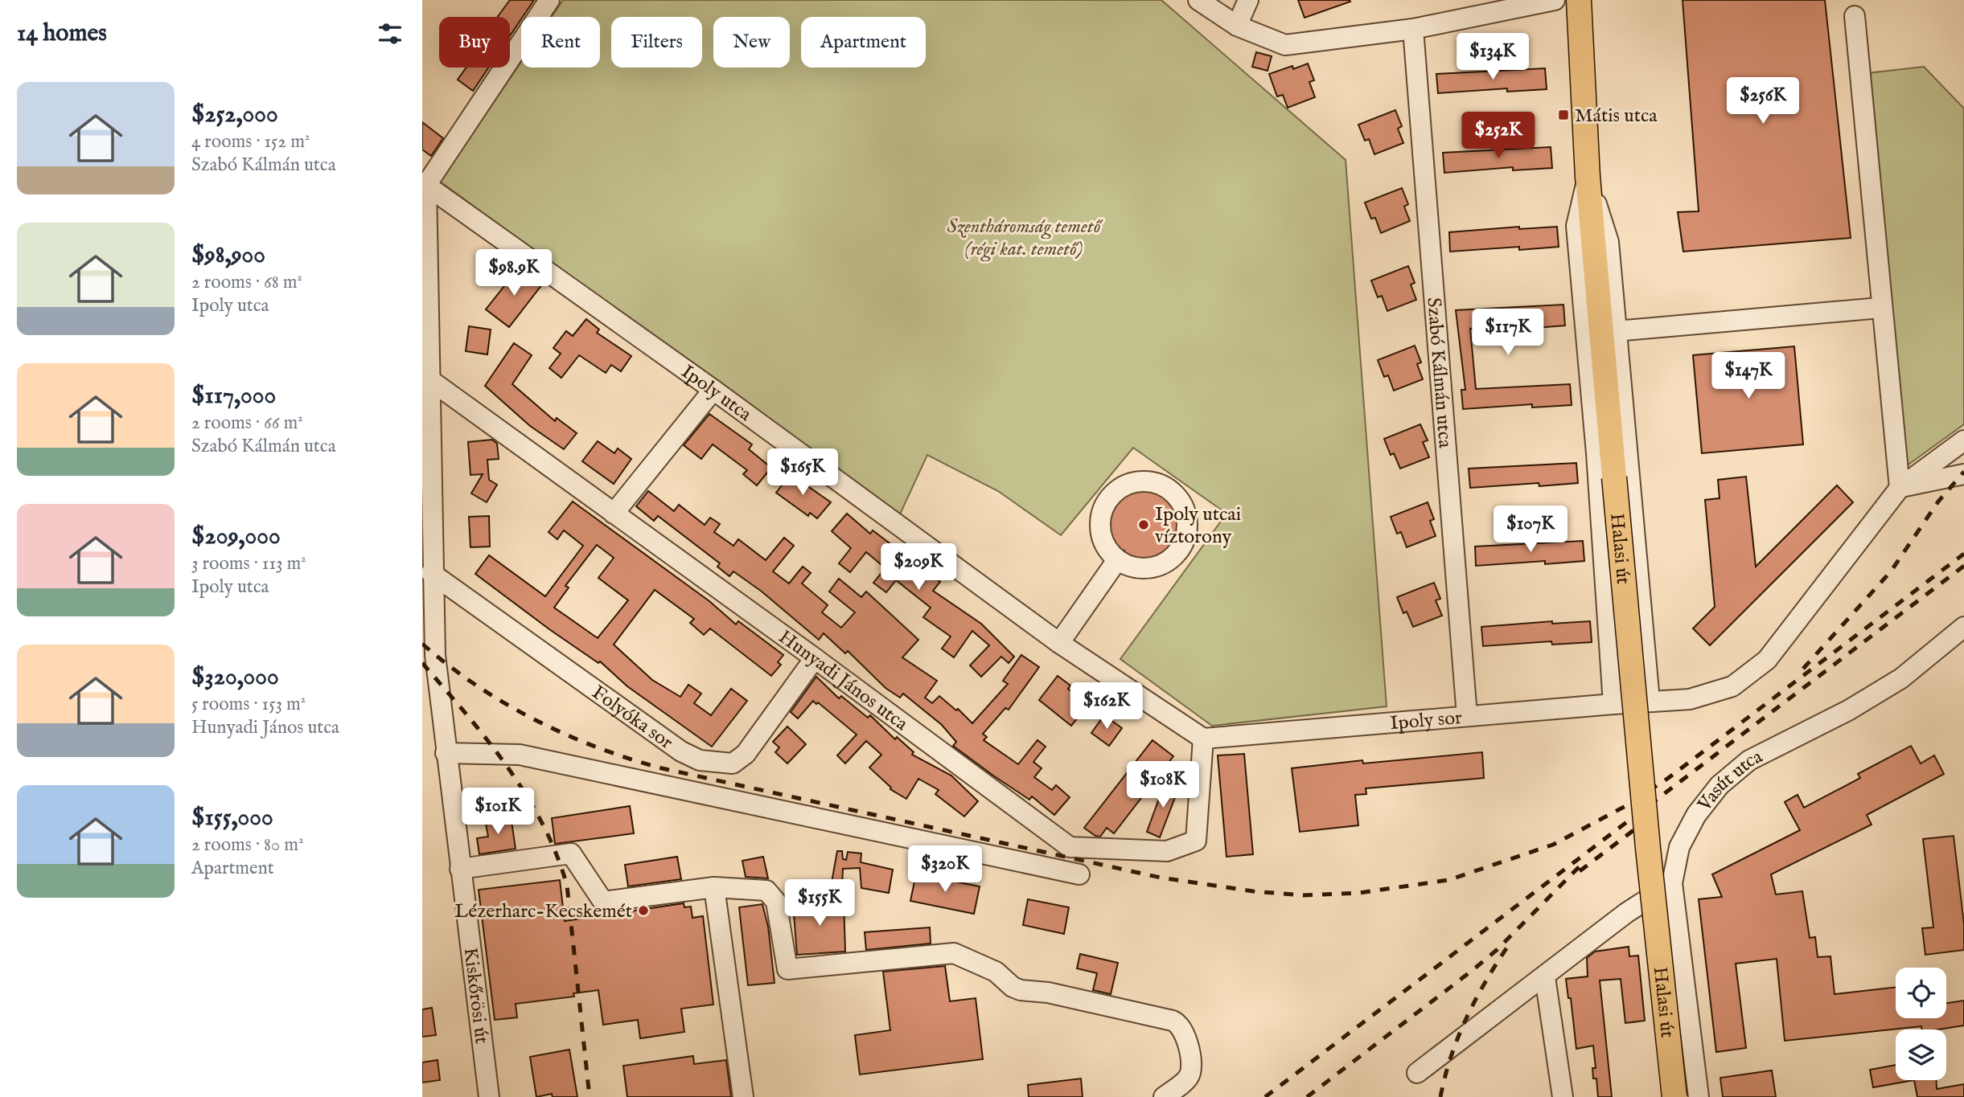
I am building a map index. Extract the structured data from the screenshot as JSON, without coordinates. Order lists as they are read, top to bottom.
{
  "streets": {
    "main road": ["Halasi út"],
    "street": [
      "Szabó Kálmán utca",
      "Ipoly utca",
      "Hunyadi János utca",
      "Folyóka sor",
      "Ipoly sor",
      "Vasút utca",
      "Kiskőrösi út"
    ]
  },
  "crossings": [
    ["Szabó Kálmán utca", "Ipoly sor"],
    ["Ipoly utca", "Hunyadi János utca"],
    ["Ipoly utca", "Ipoly sor"],
    ["Ipoly utca", "Kiskőrösi út"],
    ["Halasi út", "Vasút utca"],
    ["Hunyadi János utca", "Folyóka sor"],
    ["Hunyadi János utca", "Ipoly sor"],
    ["Hunyadi János utca", "Kiskőrösi út"],
    ["Folyóka sor", "Kiskőrösi út"]
  ],
  "parks": ["Szentháromság temető (régi kat. temető)"],
  "places": {
    "transit": ["Mátis utca"],
    "other": ["Ipoly utcai víztorony", "Lézerharc-Kecskemét"]
  },
  "page": {
    "heading": "14 homes",
    "chip": [
      "Buy",
      "Rent",
      "Filters",
      "New",
      "Apartment"
    ],
    "price": [
      "$134K",
      "$256K",
      "$252K",
      "$98.9K",
      "$117K",
      "$147K",
      "$165K",
      "$107K",
      "$209K",
      "$162K",
      "$108K",
      "$101K",
      "$320K",
      "$155K"
    ],
    "list": [
      {
        "name": "$252,000",
        "note": "4 rooms · 152 m² · Szabó Kálmán utca"
      },
      {
        "name": "$98,900",
        "note": "2 rooms · 68 m² · Ipoly utca"
      },
      {
        "name": "$117,000",
        "note": "2 rooms · 66 m² · Szabó Kálmán utca"
      },
      {
        "name": "$209,000",
        "note": "3 rooms · 113 m² · Ipoly utca"
      },
      {
        "name": "$320,000",
        "note": "5 rooms · 153 m² · Hunyadi János utca"
      },
      {
        "name": "$155,000",
        "note": "2 rooms · 80 m² · Apartment"
      }
    ]
  }
}
